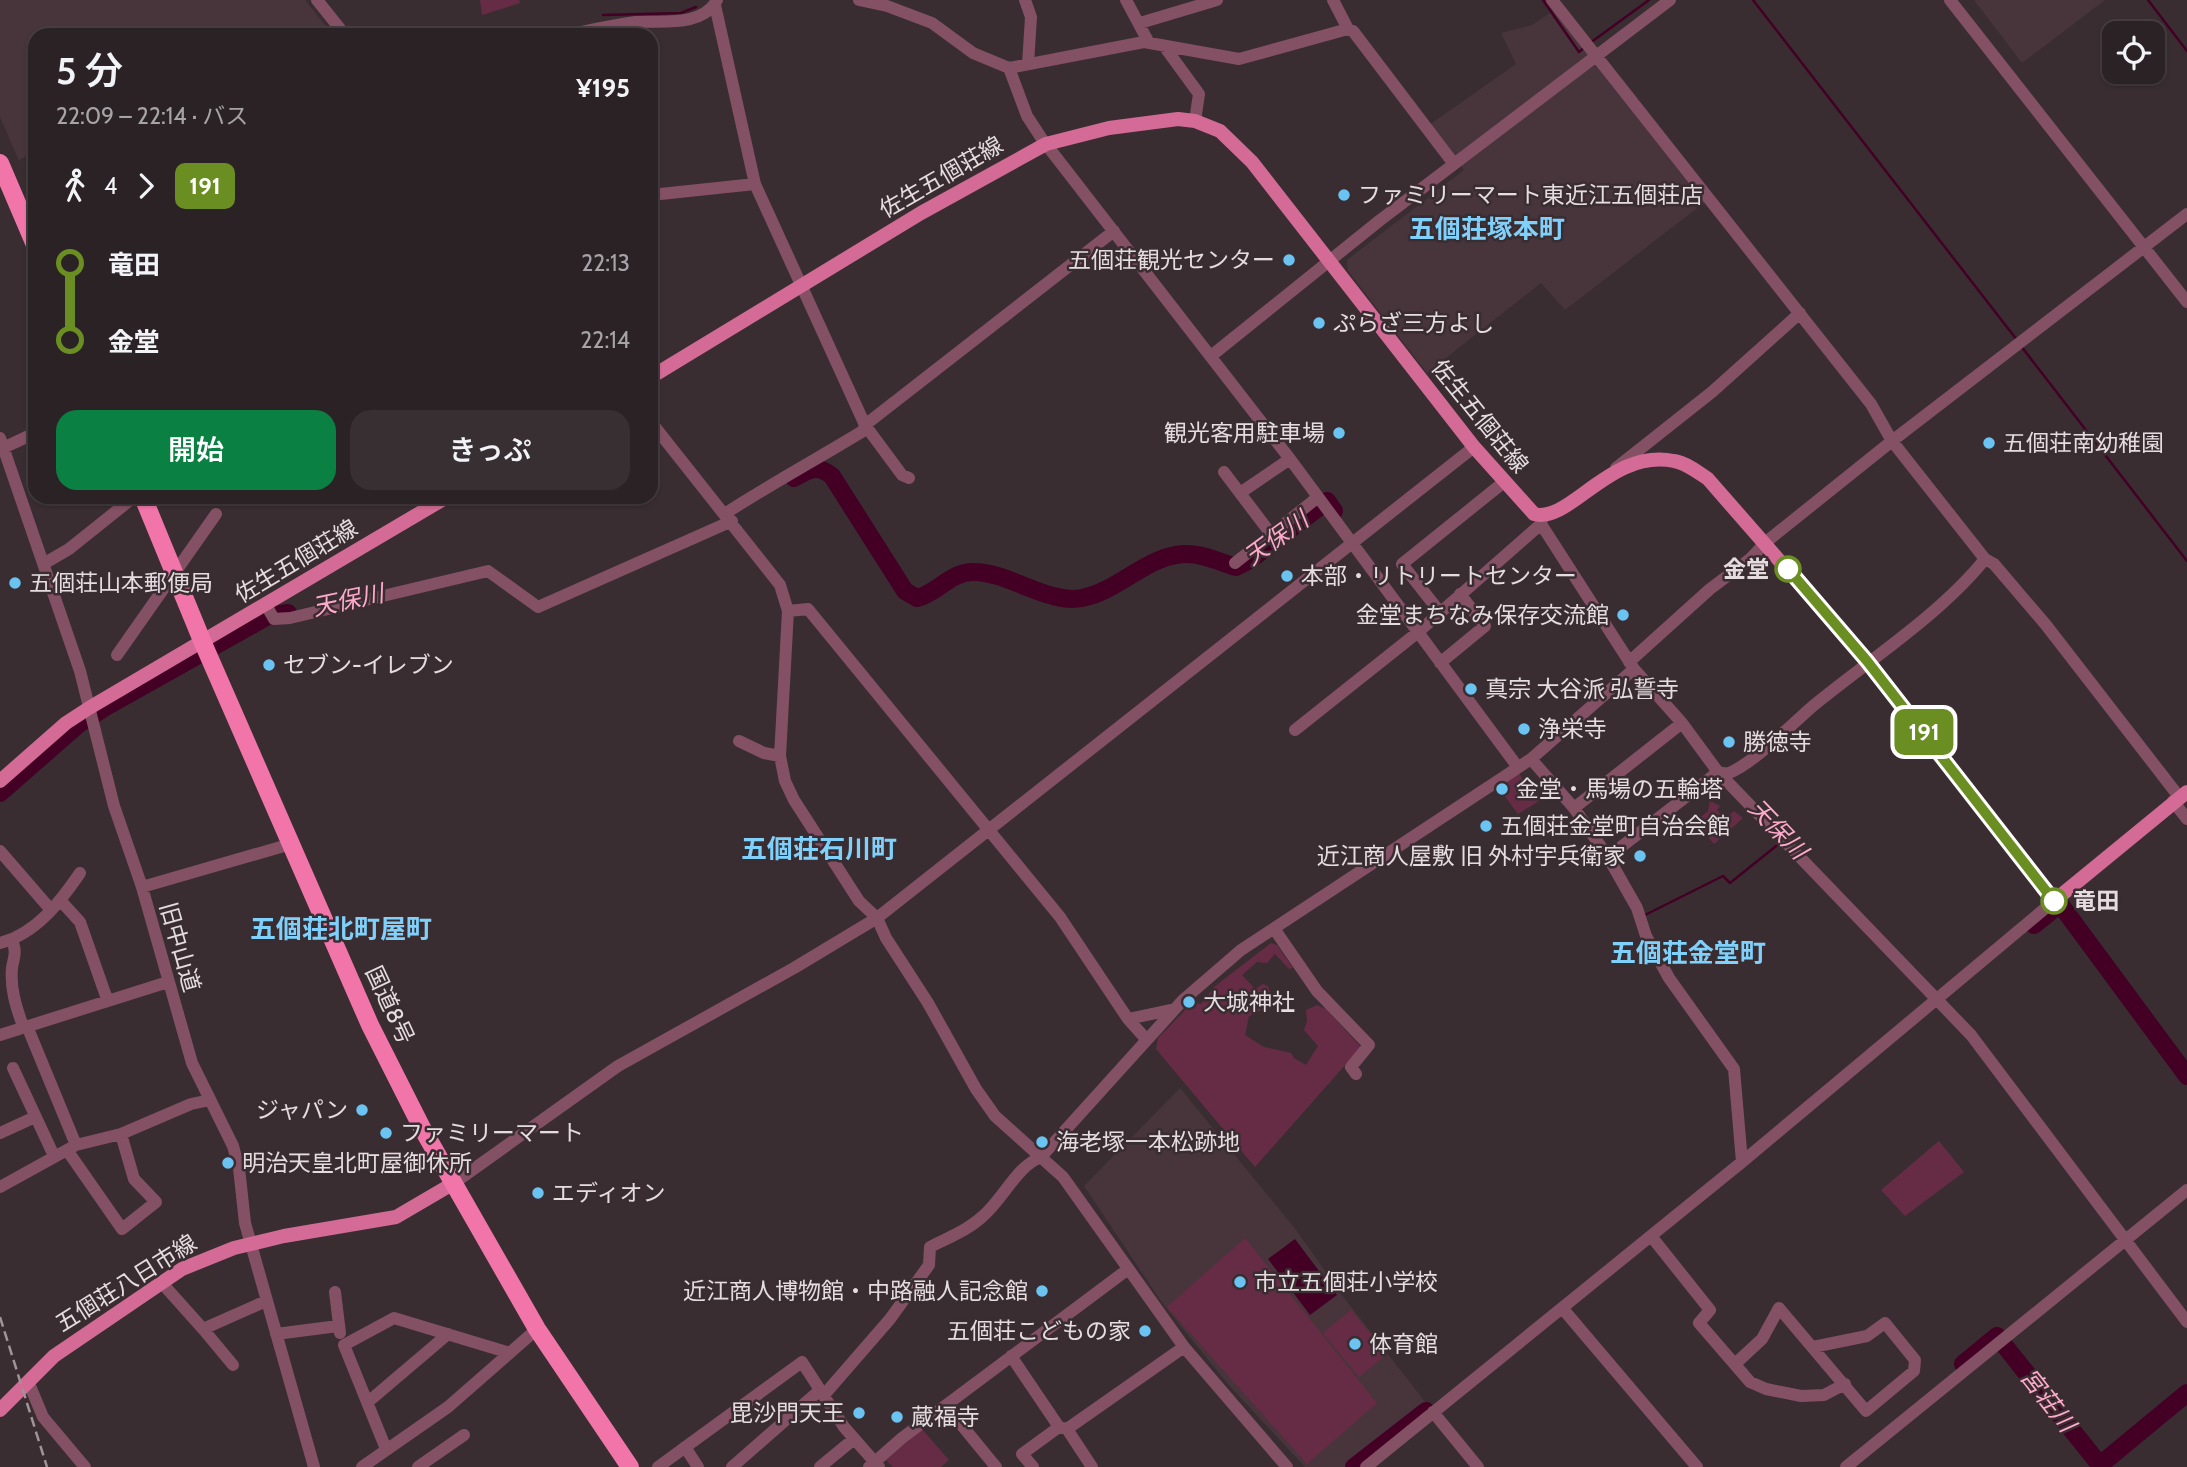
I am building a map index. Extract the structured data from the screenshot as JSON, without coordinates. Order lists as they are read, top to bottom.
{
  "streets": {
    "highway": ["国道8号"],
    "main road": ["佐生五個荘線", "五個荘八日市線"],
    "street": ["旧中山道"]
  },
  "crossings": [
    ["佐生五個荘線", "旧中山道"],
    ["佐生五個荘線", "国道8号"],
    ["旧中山道", "五個荘八日市線"],
    ["国道8号", "五個荘八日市線"]
  ],
  "districts": [
    "五個荘塚本町",
    "五個荘石川町",
    "五個荘北町屋町",
    "五個荘金堂町"
  ],
  "water": ["天保川", "宮荘川"],
  "places": [
    "ファミリーマート東近江五個荘店",
    "五個荘観光センター",
    "ぷらざ三方よし",
    "観光客用駐車場",
    "五個荘南幼稚園",
    "金堂",
    "本部・リトリートセンター",
    "五個荘山本郵便局",
    "金堂まちなみ保存交流館",
    "セブン-イレブン",
    "真宗 大谷派 弘誓寺",
    "浄栄寺",
    "勝徳寺",
    "金堂・馬場の五輪塔",
    "五個荘金堂町自治会館",
    "近江商人屋敷 旧 外村宇兵衛家",
    "竜田",
    "大城神社",
    "ジャパン",
    "ファミリーマート",
    "海老塚一本松跡地",
    "明治天皇北町屋御休所",
    "エディオン",
    "市立五個荘小学校",
    "近江商人博物館・中路融人記念館",
    "五個荘こどもの家",
    "体育館",
    "毘沙門天王",
    "蔵福寺"
  ],
  "lines": ["bus line 191"],
  "page": {
    "on_map": "191",
    "heading": ["5 分", "22:09 – 22:14 · バス", "¥195"],
    "legs": ["4", "191"],
    "list": [
      {
        "name": "竜田",
        "value": "22:13"
      },
      {
        "name": "金堂",
        "value": "22:14"
      }
    ],
    "buttons": ["開始", "きっぷ"]
  }
}
